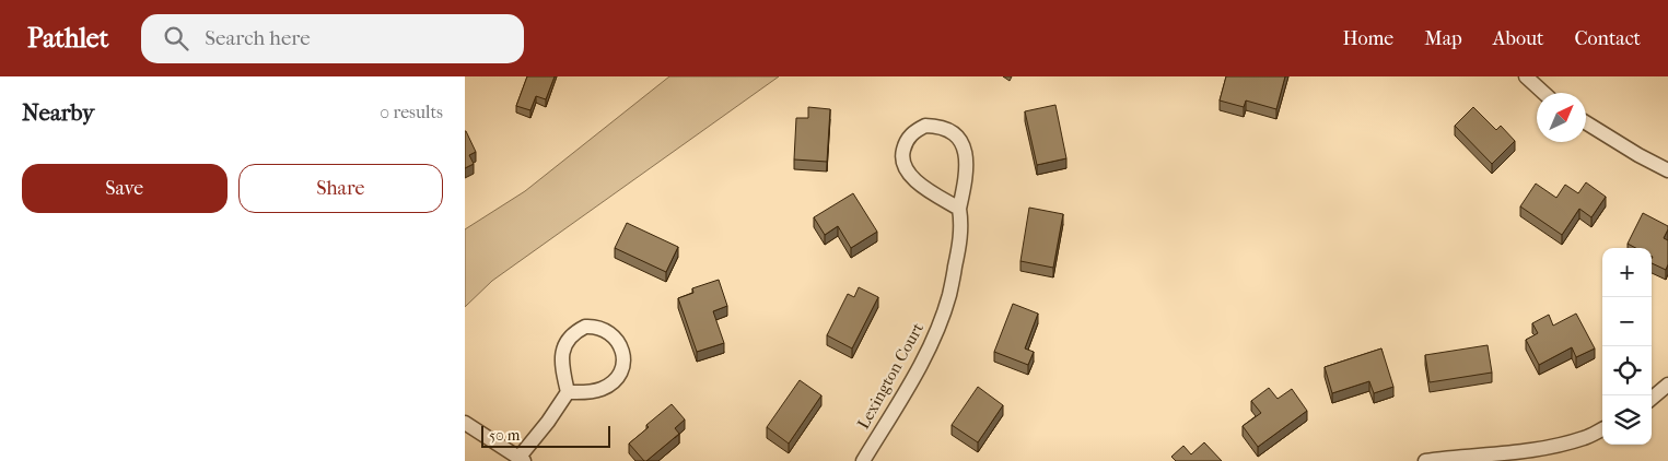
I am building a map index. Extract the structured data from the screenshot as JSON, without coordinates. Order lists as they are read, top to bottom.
{
  "streets": {
    "street": ["Lexington Court"]
  },
  "scale_bar": "50 m",
  "north": "top right",
  "page": {
    "header": "Pathlet",
    "search": "Search here",
    "nav": [
      "Home",
      "Map",
      "About",
      "Contact"
    ],
    "heading": ["Nearby", "0 results"],
    "buttons": ["Save", "Share"],
    "map_buttons": ["+", "−"],
    "scale": "50 m"
  }
}
